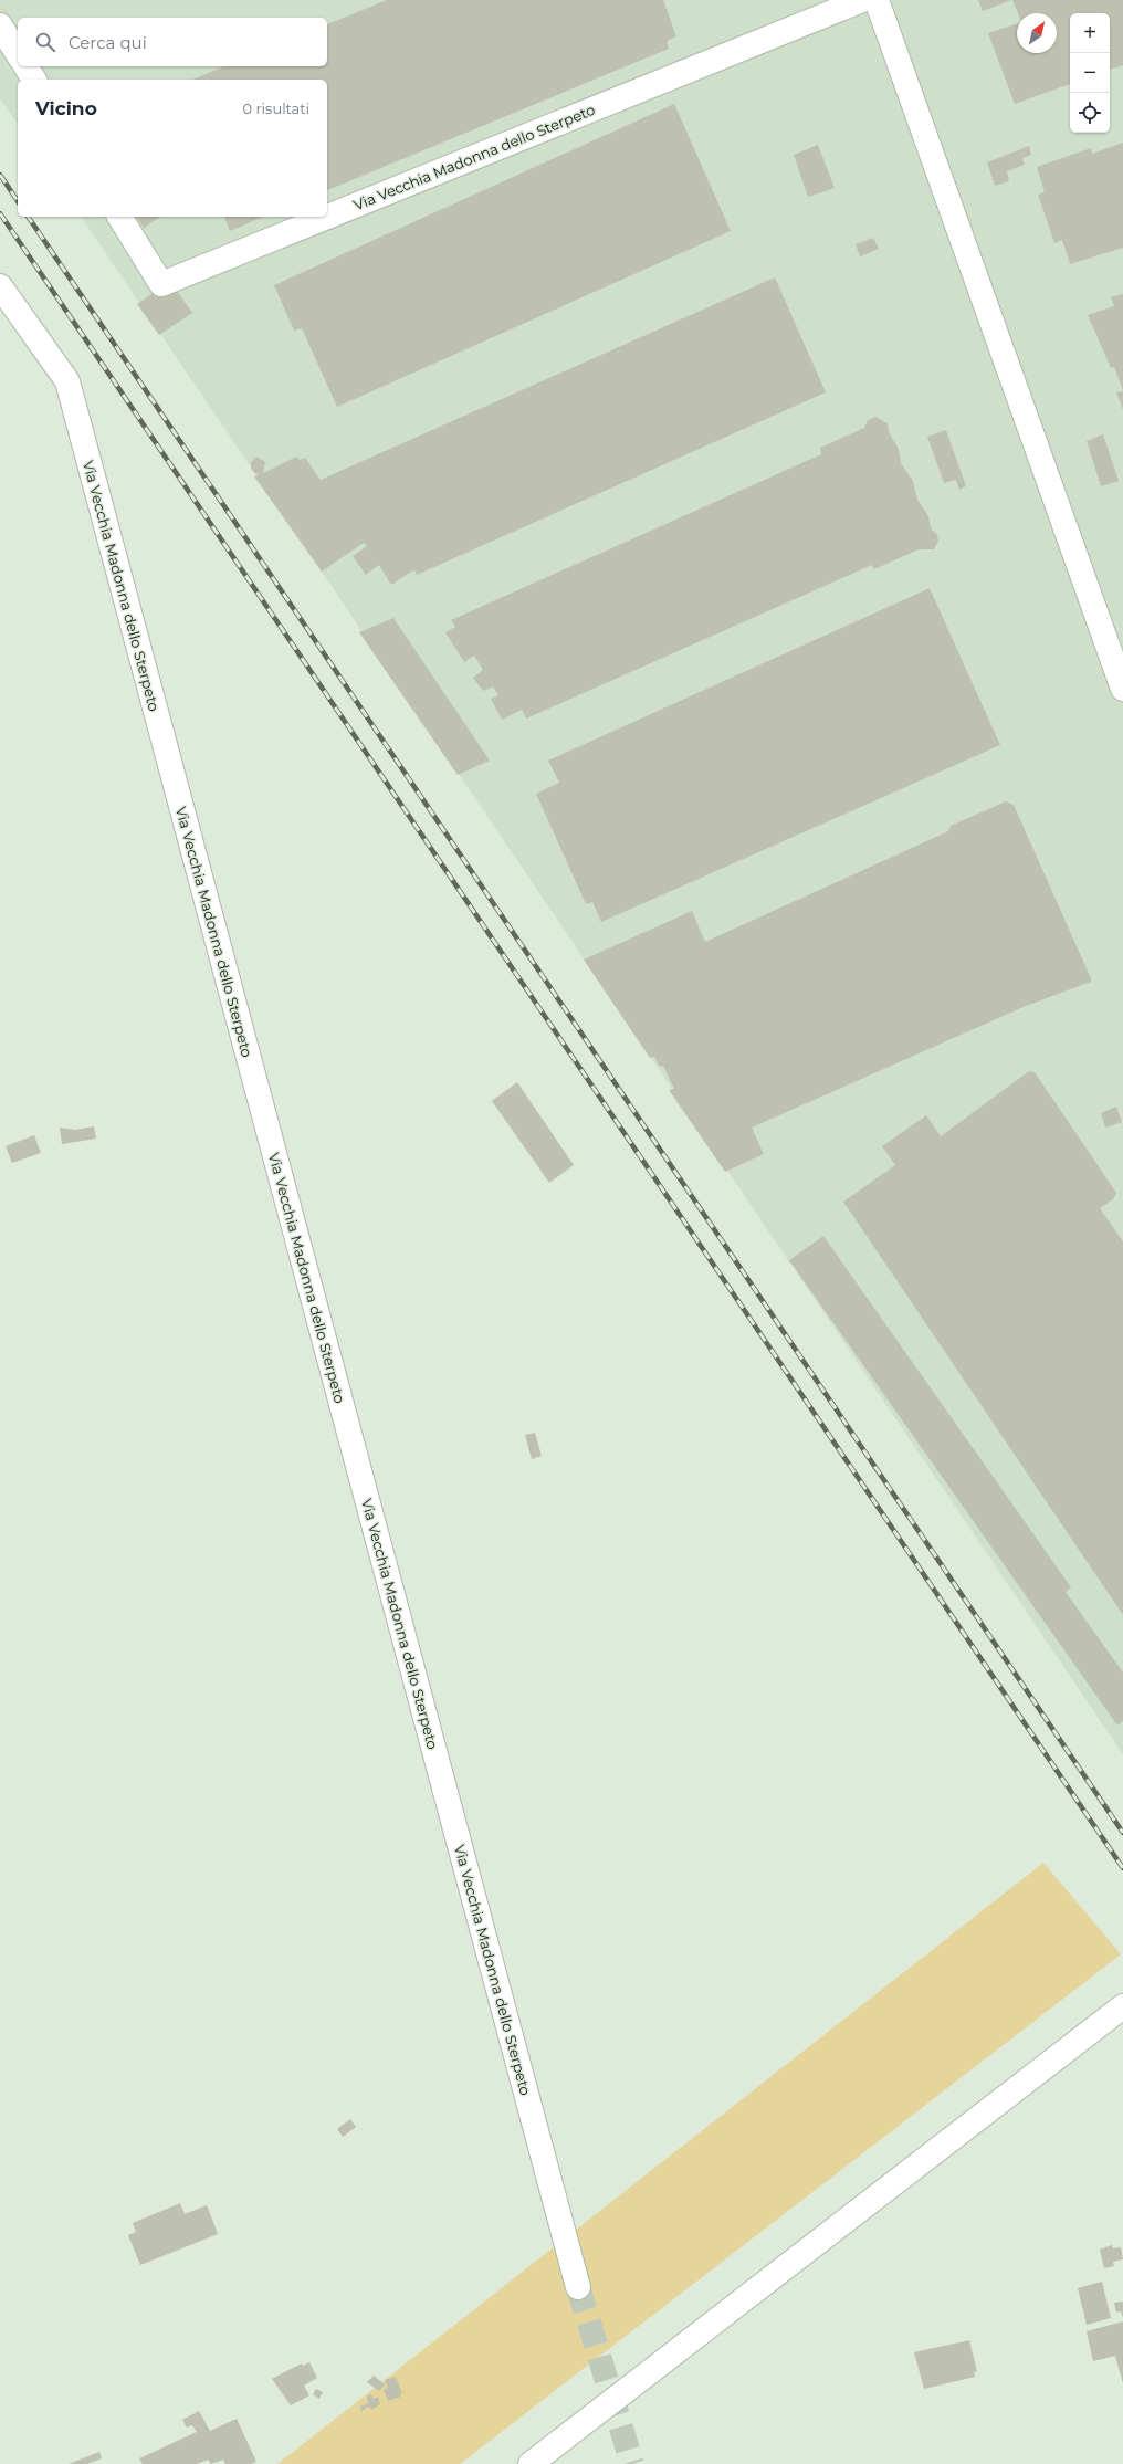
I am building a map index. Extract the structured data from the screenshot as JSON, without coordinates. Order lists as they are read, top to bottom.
{
  "streets": {
    "street": ["Via Vecchia Madonna dello Sterpeto"]
  },
  "north": "top right",
  "page": {
    "map_buttons": ["+", "−"],
    "search": "Cerca qui",
    "heading": ["Vicino", "0 risultati"]
  }
}
